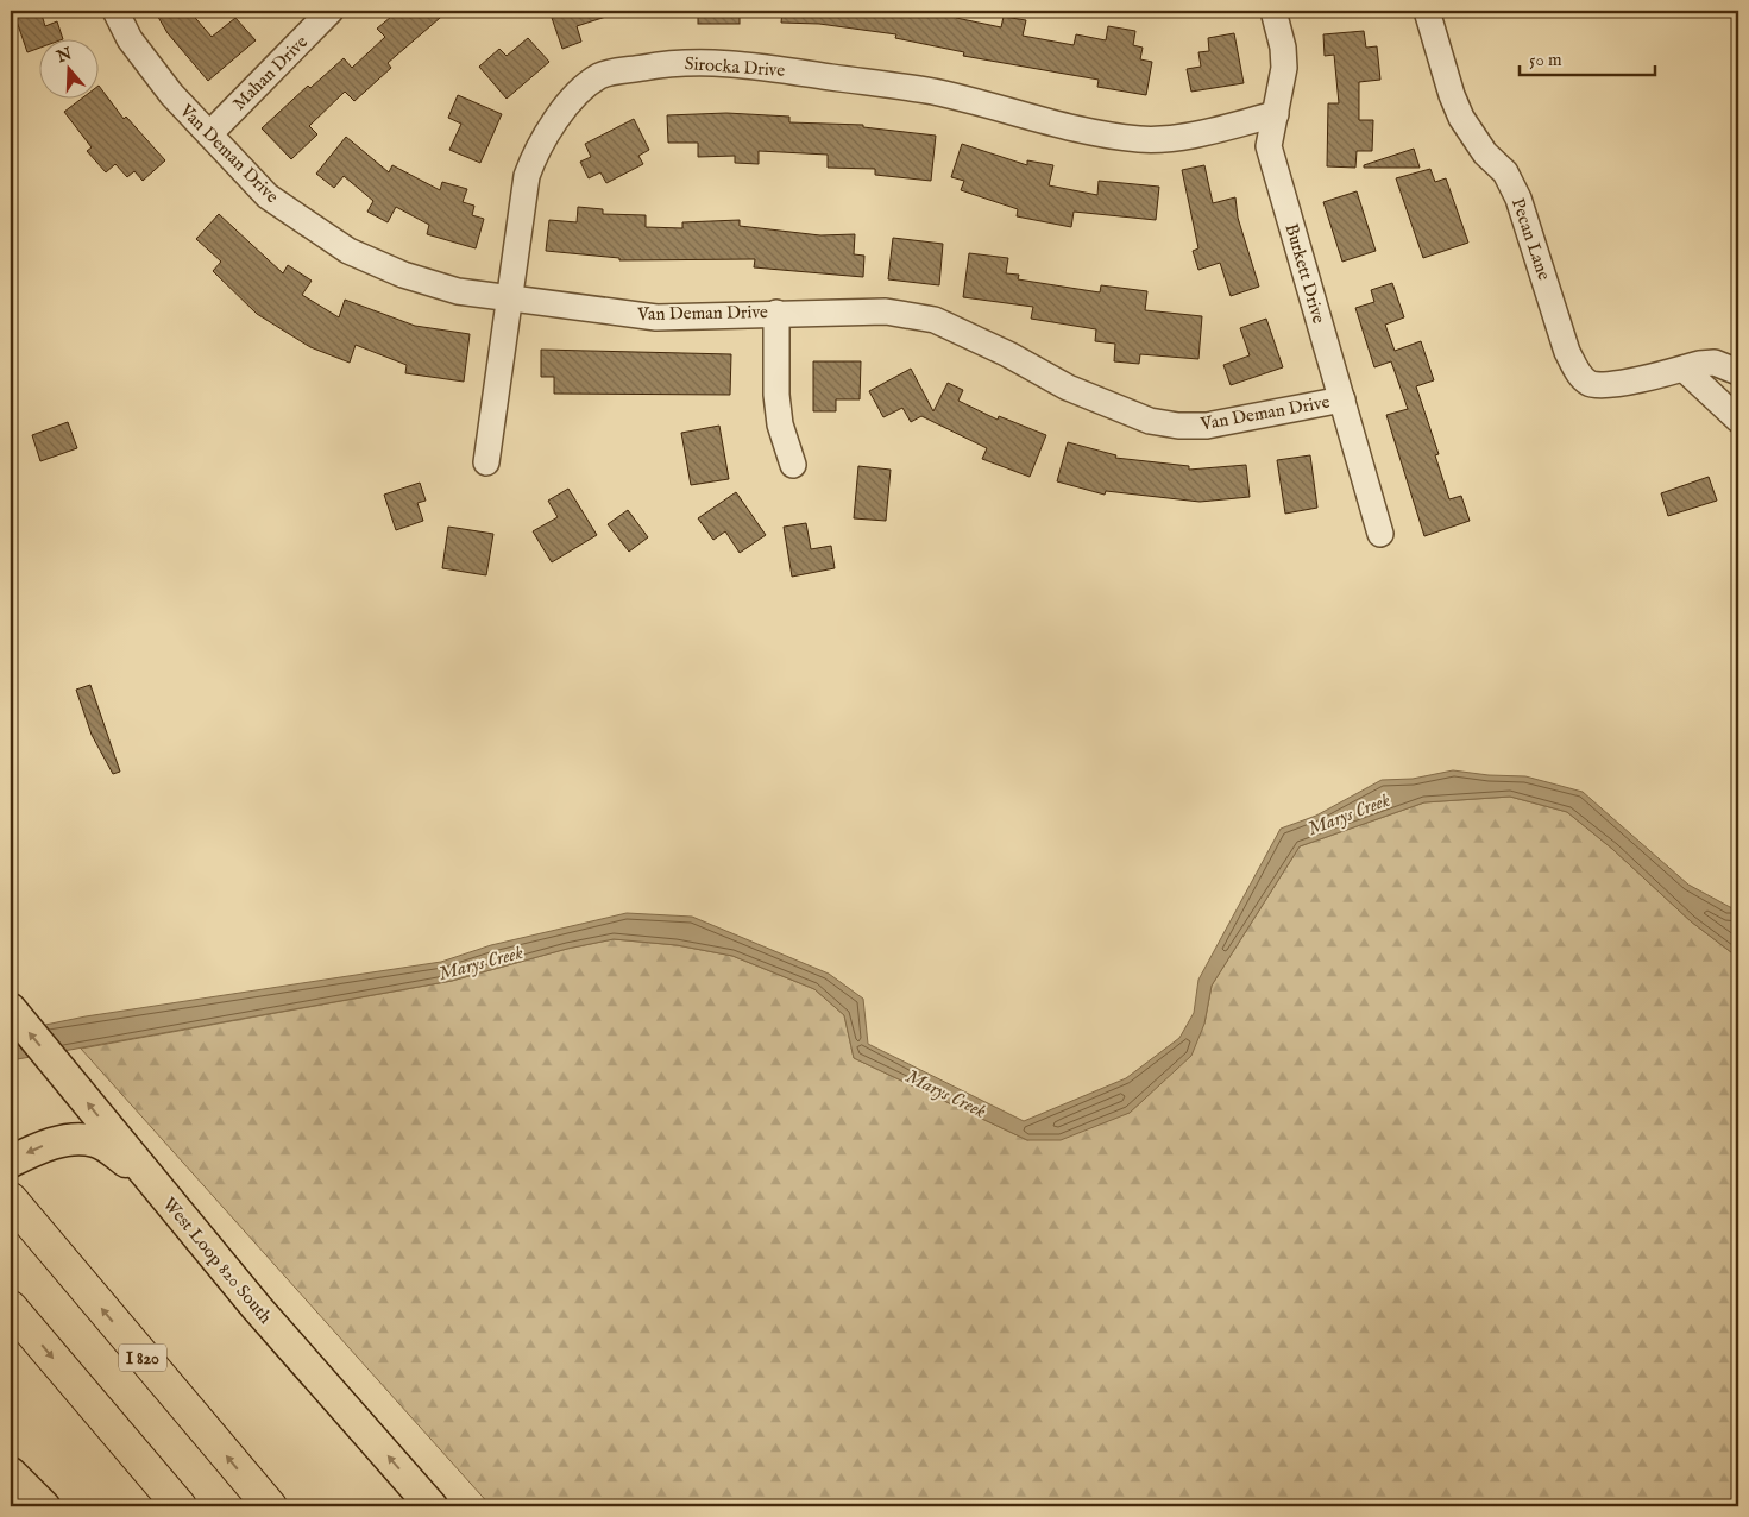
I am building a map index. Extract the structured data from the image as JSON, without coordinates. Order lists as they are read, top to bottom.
{
  "streets": {
    "highway": ["I 820"],
    "main road": ["West Loop 820 South"],
    "street": [
      "Sirocka Drive",
      "Mahan Drive",
      "Van Deman Drive",
      "Pecan Lane",
      "Burkett Drive"
    ]
  },
  "crossings": [
    ["Sirocka Drive", "Van Deman Drive"],
    ["Sirocka Drive", "Burkett Drive"],
    ["Mahan Drive", "Van Deman Drive"],
    ["Van Deman Drive", "Burkett Drive"]
  ],
  "one_way": ["West Loop 820 South"],
  "water": ["Marys Creek"],
  "scale_bar": "50 m",
  "north": "top"
}
